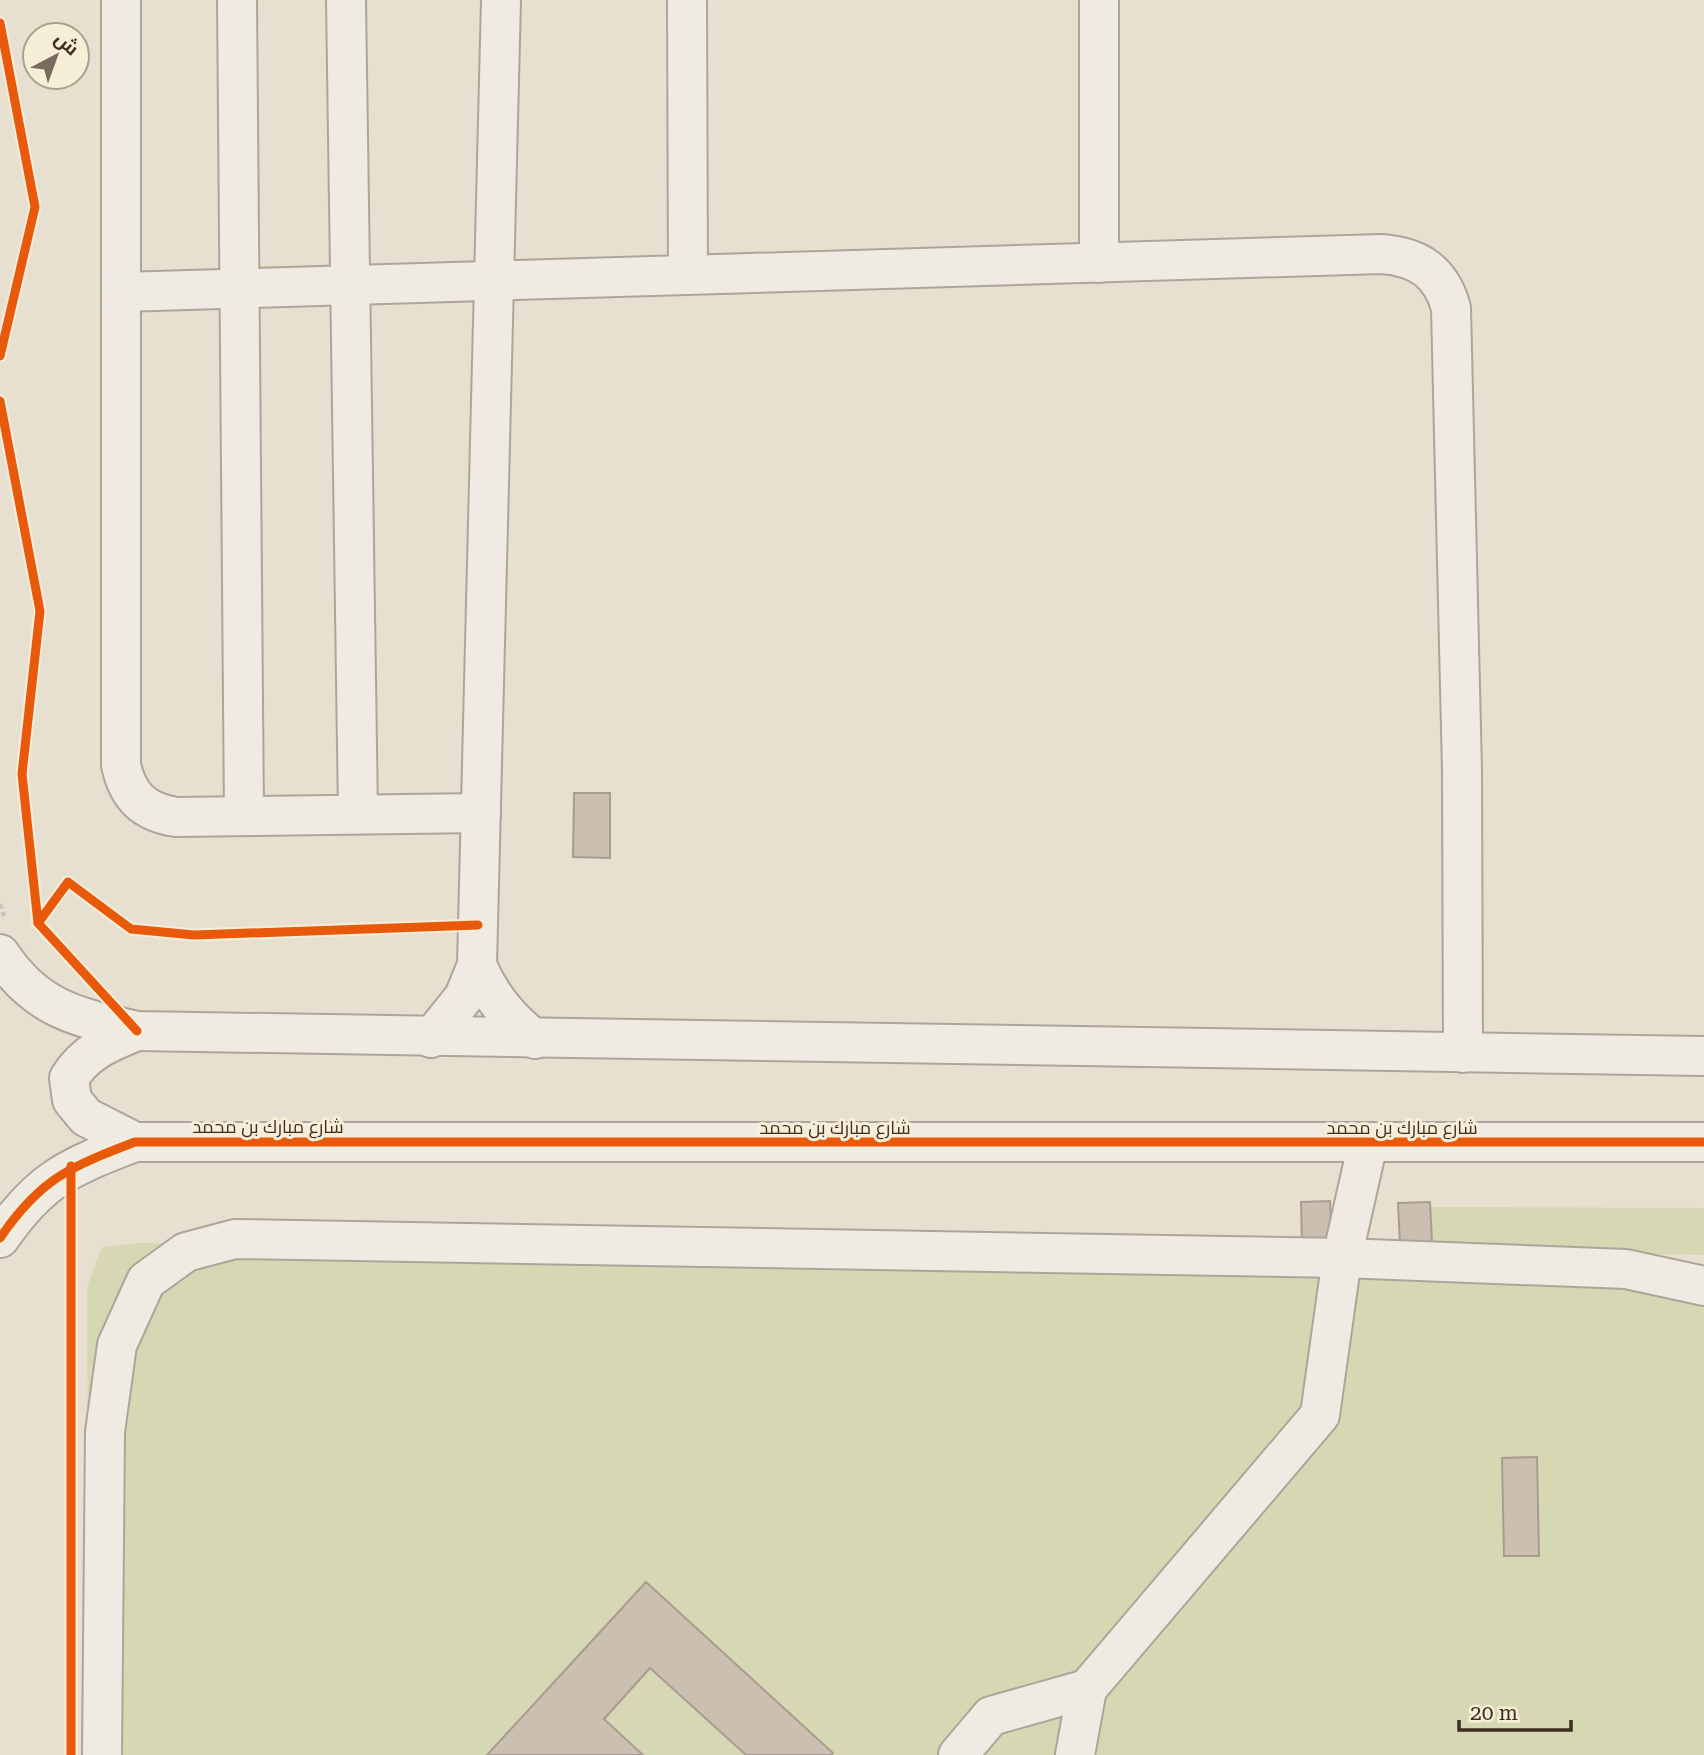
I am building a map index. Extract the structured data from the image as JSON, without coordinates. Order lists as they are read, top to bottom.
{
  "streets": {
    "street": ["شارع مبارك بن محمد"]
  },
  "scale_bar": "20 m",
  "north": "top right"
}
